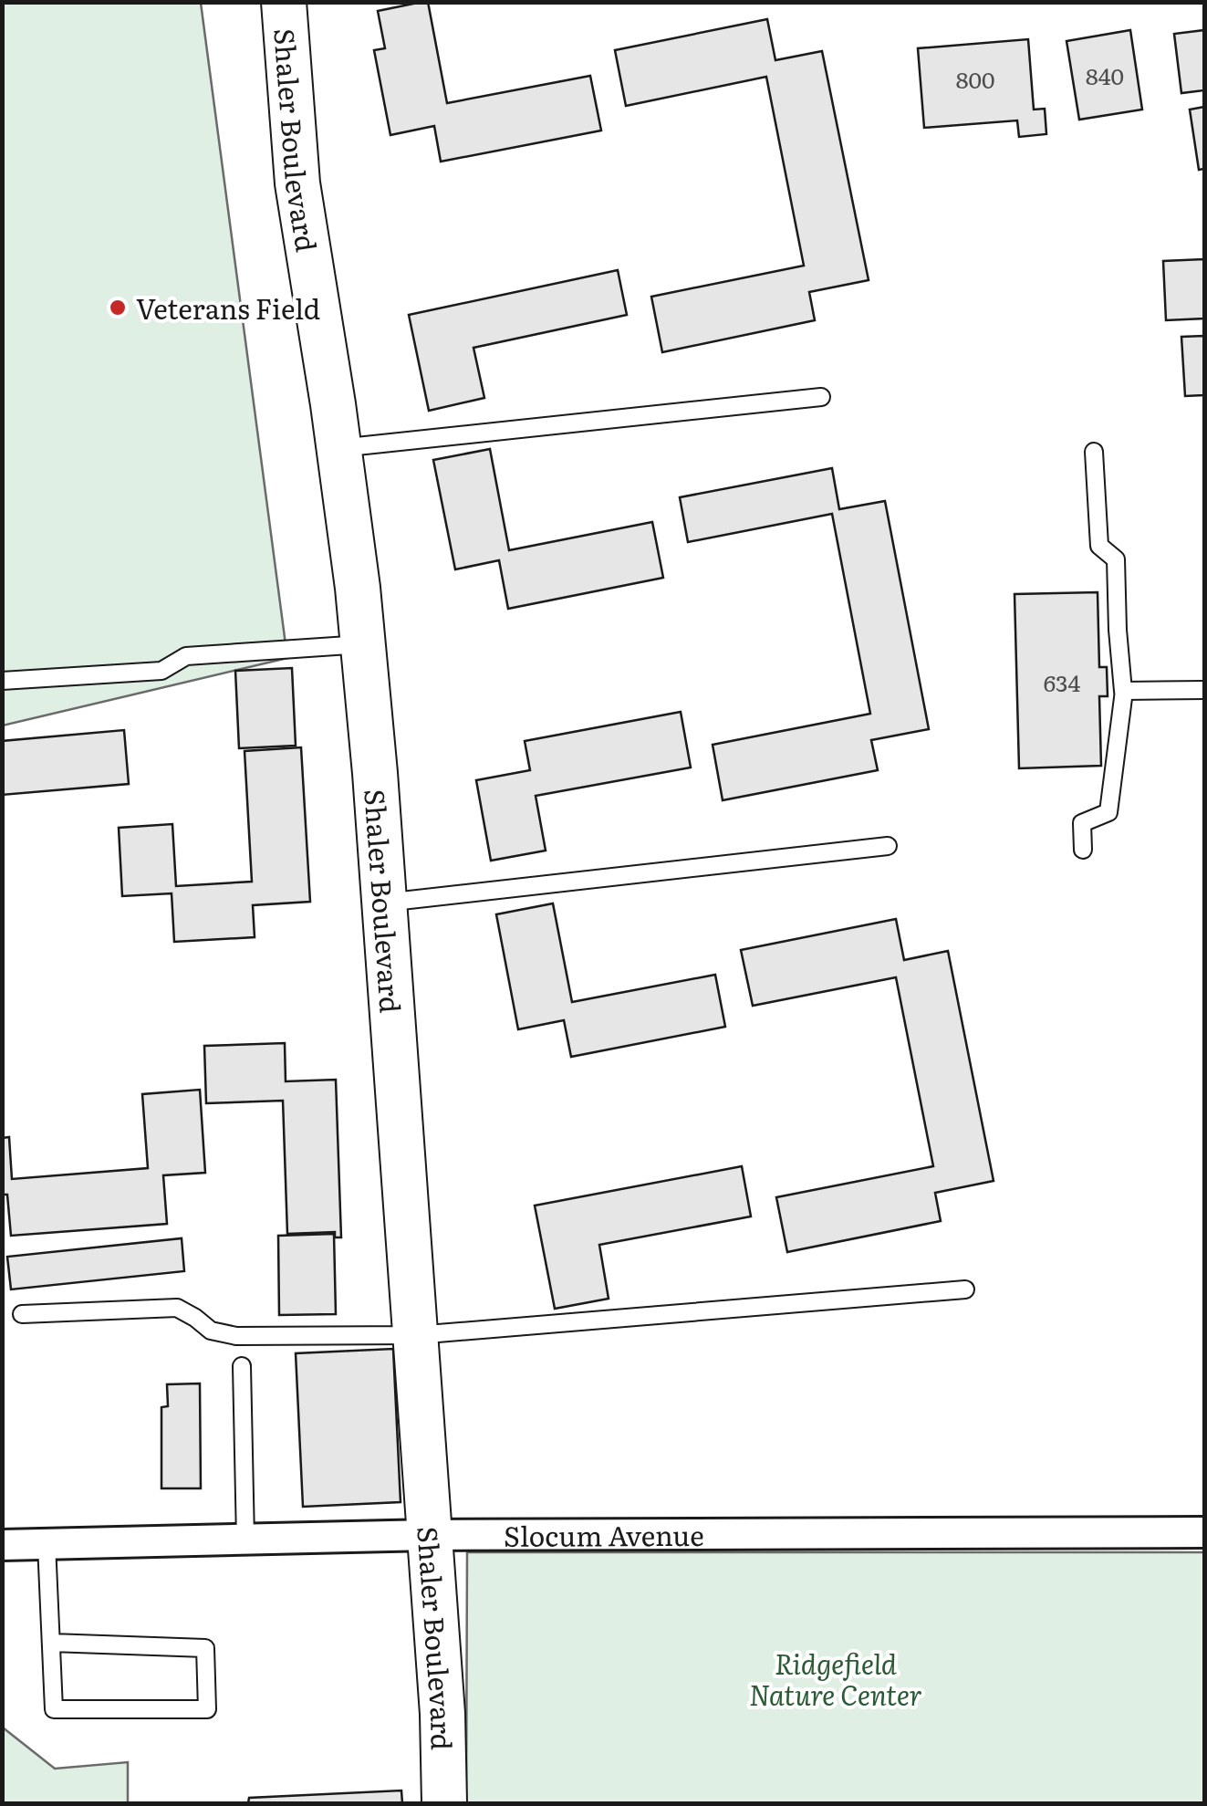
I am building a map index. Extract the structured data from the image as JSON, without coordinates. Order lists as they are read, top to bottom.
{
  "streets": {
    "street": ["Shaler Boulevard", "Slocum Avenue"]
  },
  "crossings": [
    ["Shaler Boulevard", "Slocum Avenue"]
  ],
  "parks": ["Ridgefield Nature Center"],
  "places": ["Veterans Field"],
  "house_numbers": ["840", "800", "634"]
}
